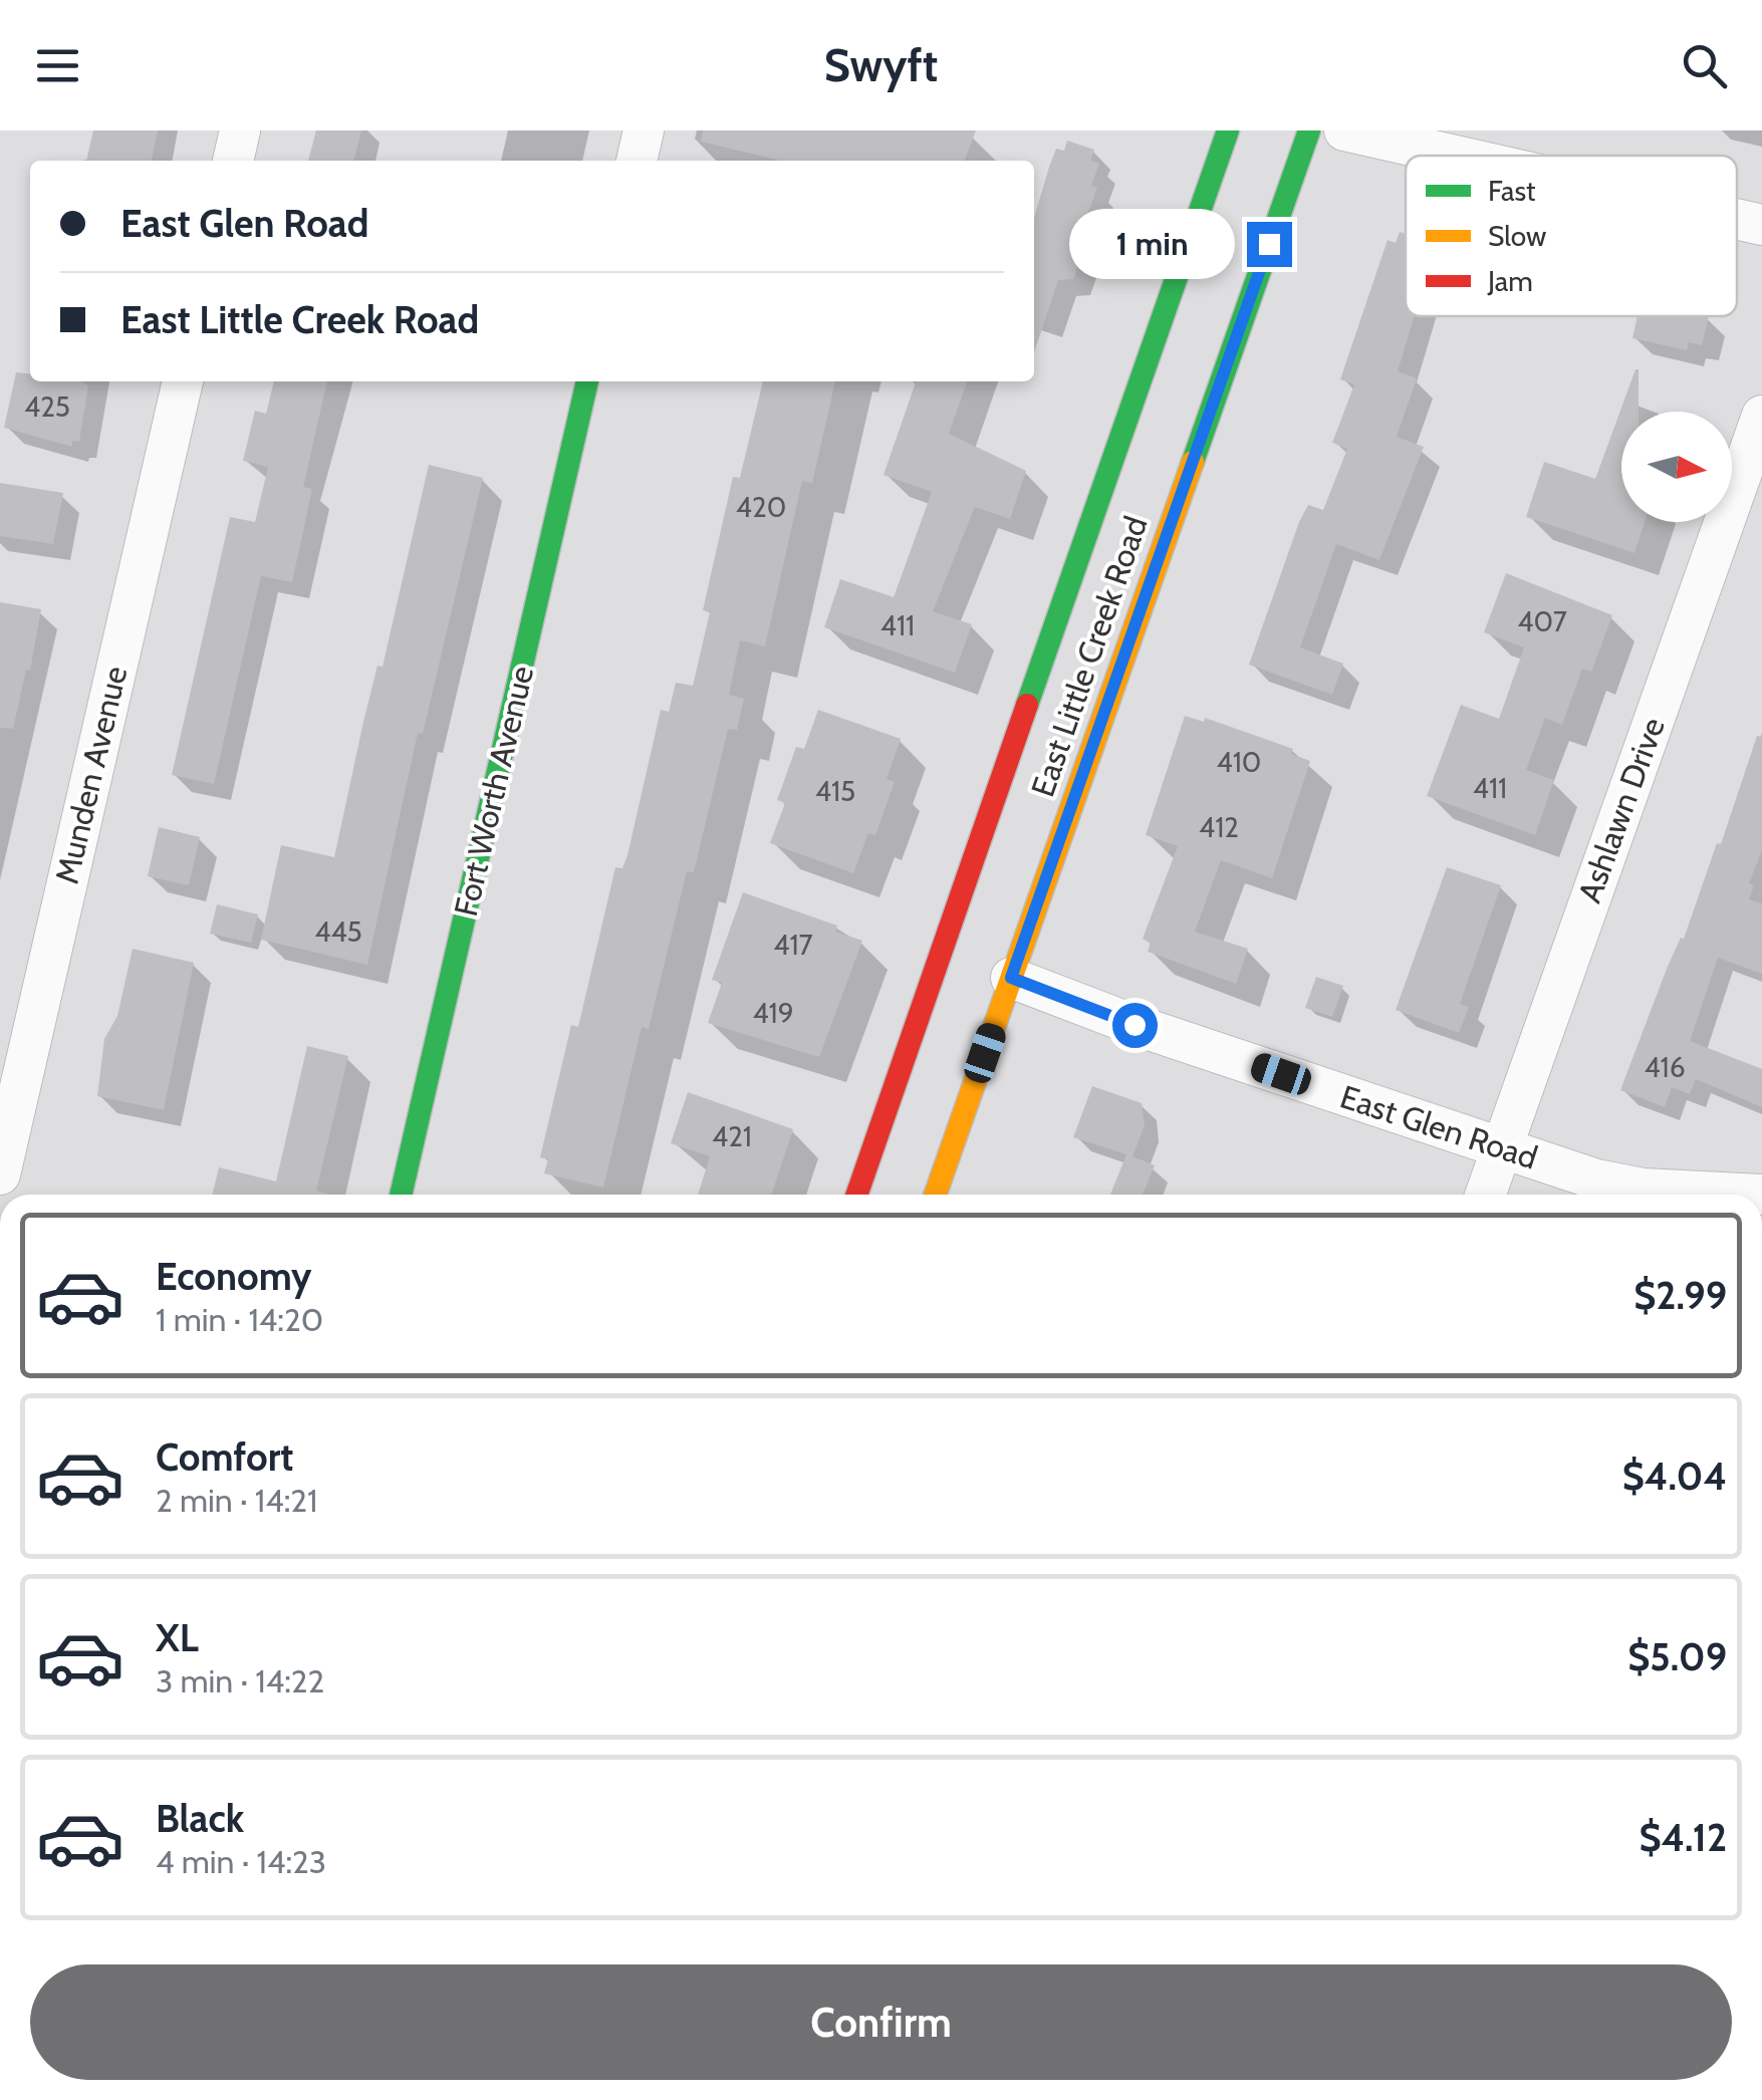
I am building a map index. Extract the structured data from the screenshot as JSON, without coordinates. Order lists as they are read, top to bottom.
{
  "streets": {
    "main road": ["East Little Creek Road", "Fort Worth Avenue"],
    "street": ["Munden Avenue", "Ashlawn Drive", "East Glen Road"]
  },
  "crossings": [
    ["East Little Creek Road", "East Glen Road"],
    ["Ashlawn Drive", "East Glen Road"]
  ],
  "house_numbers": [
    "425",
    "420",
    "407",
    "411",
    "410",
    "411",
    "415",
    "412",
    "445",
    "417",
    "419",
    "416",
    "421"
  ],
  "legend": ["Fast", "Slow", "Jam"],
  "north": "right",
  "page": {
    "header": "Swyft",
    "banner": ["East Glen Road", "East Little Creek Road"],
    "bubble": "1 min",
    "list": [
      {
        "name": "Economy",
        "note": "1 min · 14:20",
        "value": "$2.99"
      },
      {
        "name": "Comfort",
        "note": "2 min · 14:21",
        "value": "$4.04"
      },
      {
        "name": "XL",
        "note": "3 min · 14:22",
        "value": "$5.09"
      },
      {
        "name": "Black",
        "note": "4 min · 14:23",
        "value": "$4.12"
      }
    ],
    "buttons": "Confirm"
  }
}
